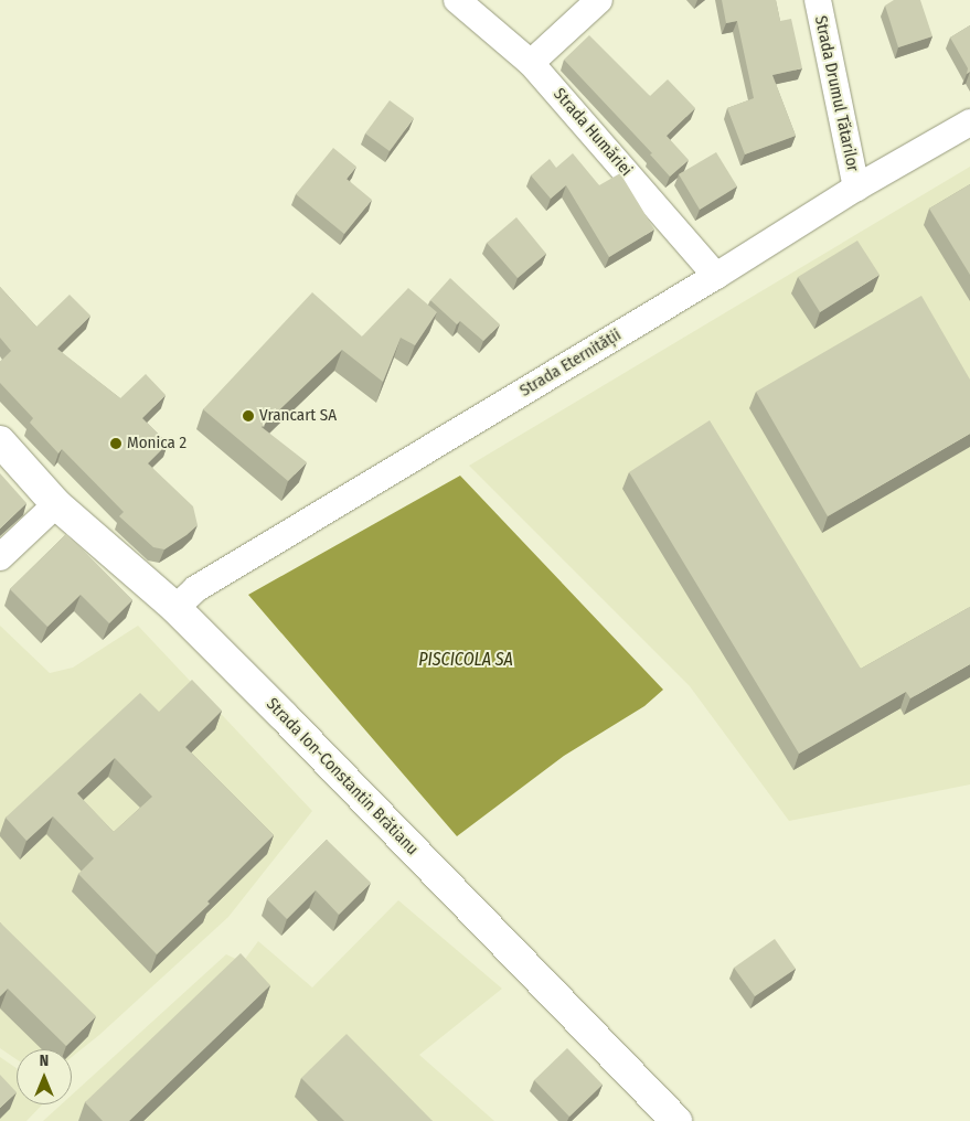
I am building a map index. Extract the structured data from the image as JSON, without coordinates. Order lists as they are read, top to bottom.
{
  "streets": {
    "main road": ["Strada Ion-Constantin Brătianu"],
    "street": ["Strada Drumul Tătarilor", "Strada Humăriei", "Strada Eternității"]
  },
  "crossings": [
    ["Strada Drumul Tătarilor", "Strada Eternității"],
    ["Strada Humăriei", "Strada Eternității"],
    ["Strada Eternității", "Strada Ion-Constantin Brătianu"]
  ],
  "water": ["PISCICOLA SA"],
  "places": ["Vrancart SA", "Monica 2"],
  "north": "top"
}
